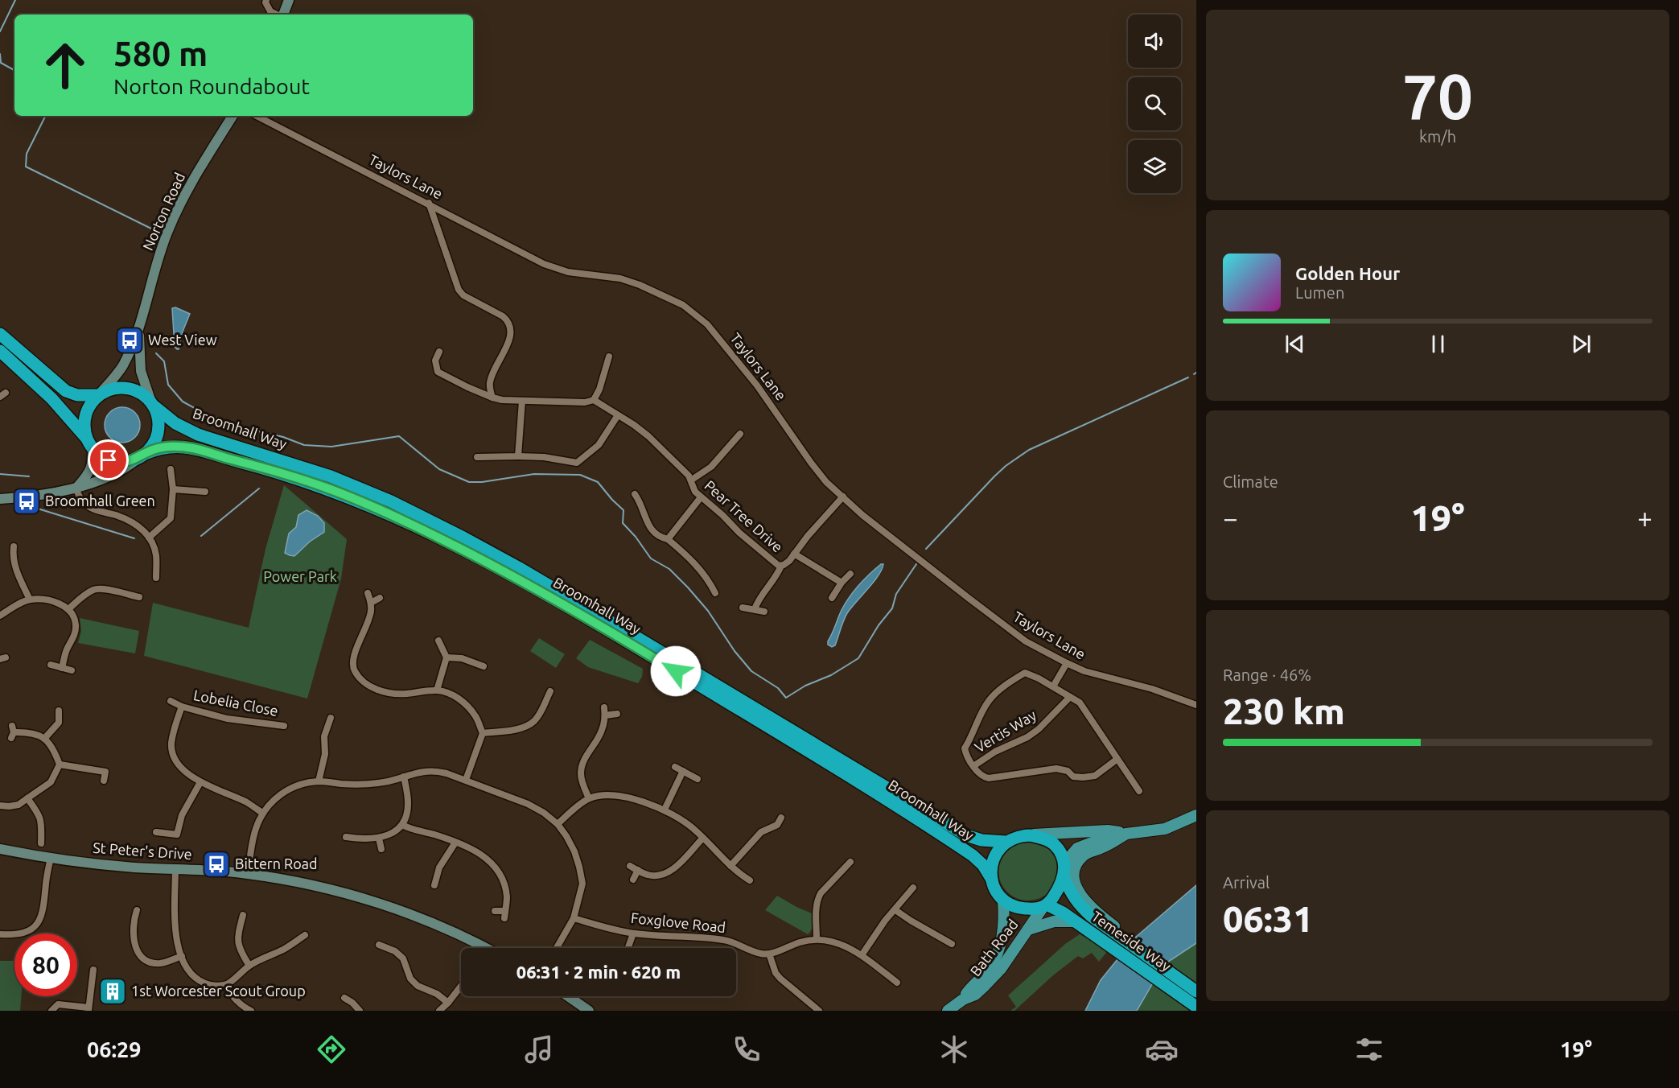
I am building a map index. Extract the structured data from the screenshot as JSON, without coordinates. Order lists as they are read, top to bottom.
{
  "streets": {
    "highway": ["Broomhall Way", "Temeside Way"],
    "main road": ["Bath Road"],
    "street": [
      "Taylors Lane",
      "Norton Road",
      "Pear Tree Drive",
      "Lobelia Close",
      "Vertis Way",
      "St Peter's Drive",
      "Foxglove Road"
    ]
  },
  "crossings": [
    ["Taylors Lane", "Pear Tree Drive"],
    ["Norton Road", "Broomhall Way"],
    ["Broomhall Way", "Temeside Way"],
    ["Broomhall Way", "Bath Road"],
    ["Temeside Way", "Bath Road"]
  ],
  "parks": ["Power Park"],
  "places": {
    "bus stop": ["West View", "Broomhall Green", "Bittern Road"],
    "building": ["1st Worcester Scout Group"]
  },
  "page": {
    "tile": [
      ["70", "km/h"],
      "Climate",
      ["Range · 46%", "230 km"],
      ["Arrival", "06:31"]
    ],
    "turn": ["580 m", "Norton Roundabout"],
    "song": ["Golden Hour", "Lumen"],
    "heat": ["−", "19°", "+"],
    "limit": "80",
    "trip": "06:31 · 2 min · 620 m",
    "tabs": ["06:29", "19°"]
  }
}
